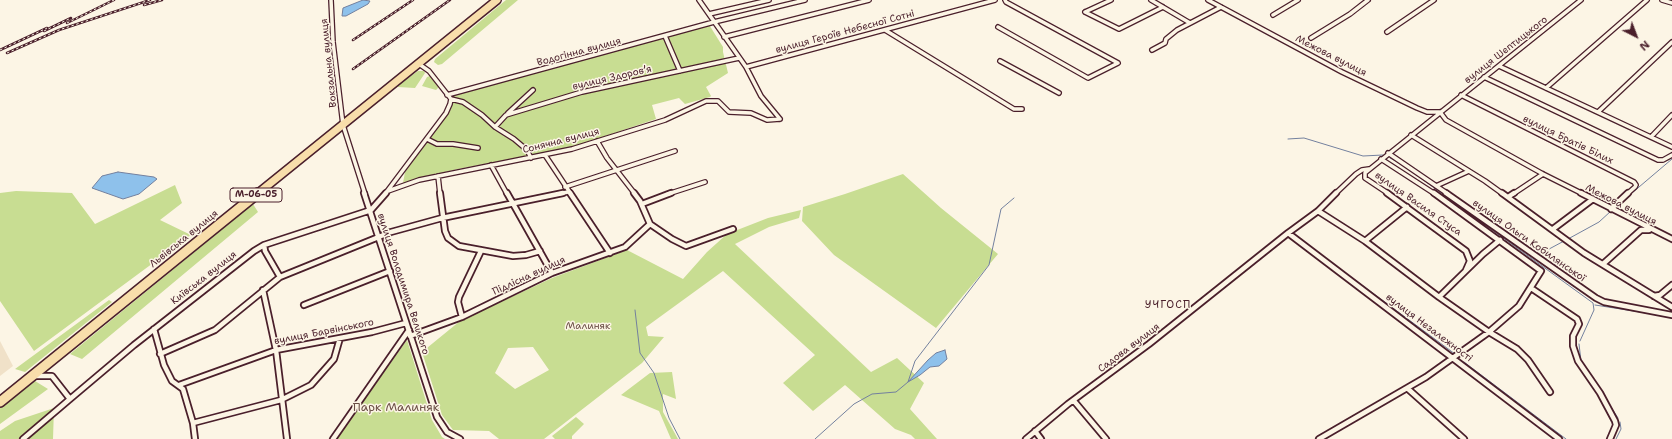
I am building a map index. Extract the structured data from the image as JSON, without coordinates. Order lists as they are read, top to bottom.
{
  "streets": {
    "highway": ["М-06-05", "Львівська вулиця"],
    "street": [
      "вулиця Героїв Небесної Сотні",
      "вулиця Шептицького",
      "Водогінна вулиця",
      "Межова вулиця",
      "Вокзальна вулиця",
      "вулиця Здоровʼя",
      "вулиця Братів Білих",
      "Сонячна вулиця",
      "вулиця Василя Стуса",
      "вулиця Ольги Кобилянської",
      "Підлісна вулиця",
      "Київська вулиця",
      "вулиця Володимира Великого",
      "вулиця Незалежності",
      "вулиця Барвінського",
      "Садова вулиця"
    ]
  },
  "crossings": [
    ["вулиця Героїв Небесної Сотні", "Сонячна вулиця"],
    ["вулиця Шептицького", "Межова вулиця"],
    ["вулиця Шептицького", "вулиця Братів Білих"],
    ["вулиця Шептицького", "вулиця Василя Стуса"],
    ["вулиця Шептицького", "вулиця Ольги Кобилянської"],
    ["Межова вулиця", "вулиця Братів Білих"],
    ["Вокзальна вулиця", "Львівська вулиця"],
    ["Вокзальна вулиця", "вулиця Володимира Великого"],
    ["вулиця Василя Стуса", "Садова вулиця"],
    ["Львівська вулиця", "вулиця Володимира Великого"],
    ["Підлісна вулиця", "вулиця Володимира Великого"],
    ["Київська вулиця", "вулиця Володимира Великого"],
    ["вулиця Володимира Великого", "вулиця Барвінського"],
    ["вулиця Незалежності", "Садова вулиця"]
  ],
  "districts": ["УЧГОСП"],
  "parks": ["Малиняк", "Парк Малиняк"],
  "north": "bottom right"
}
